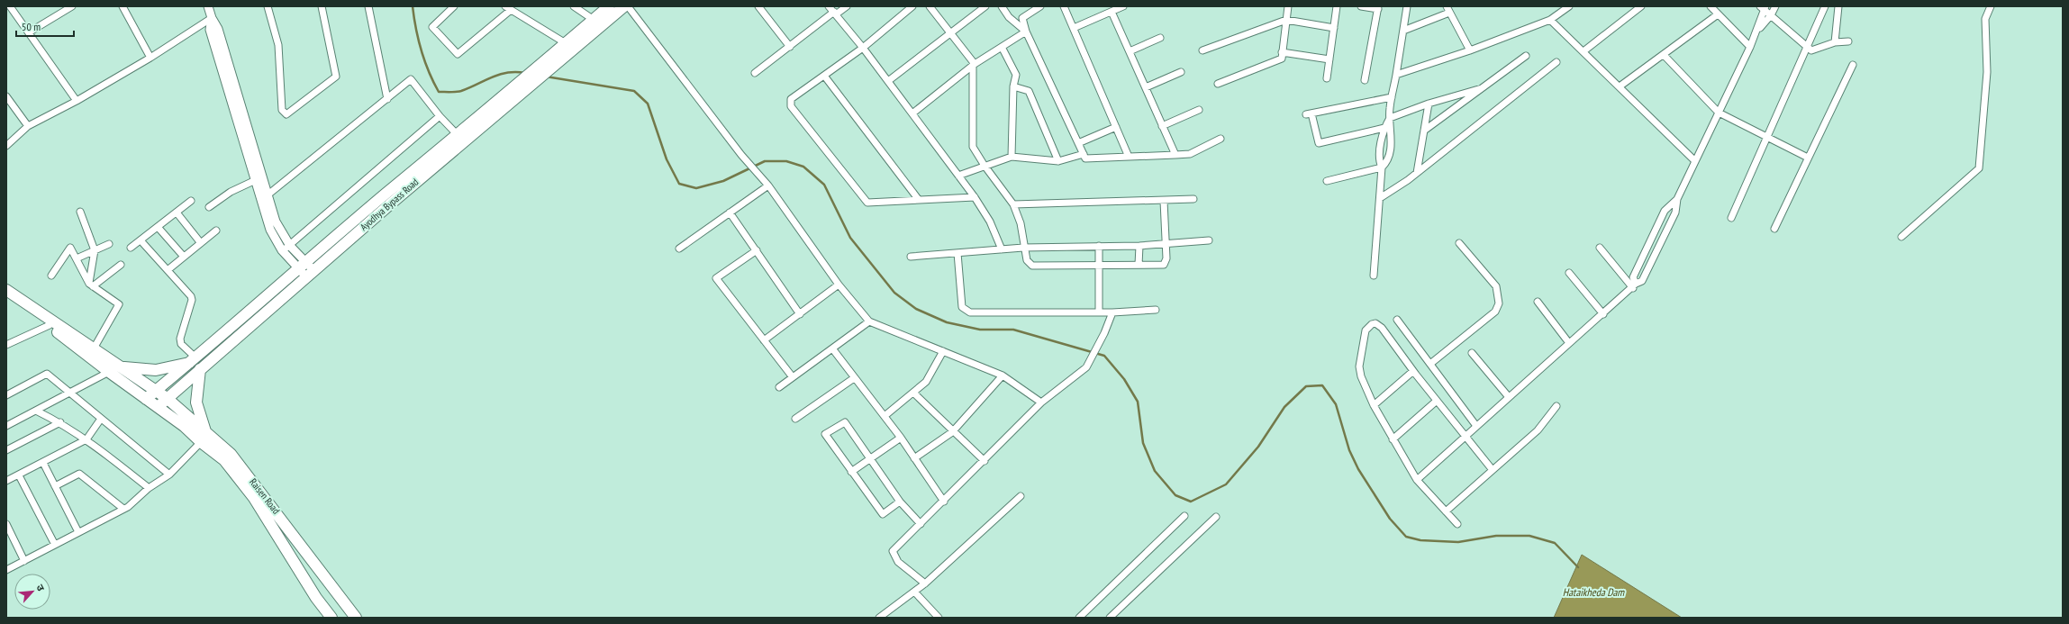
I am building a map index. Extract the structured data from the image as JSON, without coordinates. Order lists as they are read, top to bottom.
{
  "streets": {
    "main road": ["Ayodhya Bypass Road", "Raisen Road"]
  },
  "crossings": [
    ["Ayodhya Bypass Road", "Raisen Road"]
  ],
  "water": ["Hataikheda Dam"],
  "scale_bar": "50 m",
  "north": "top right"
}
